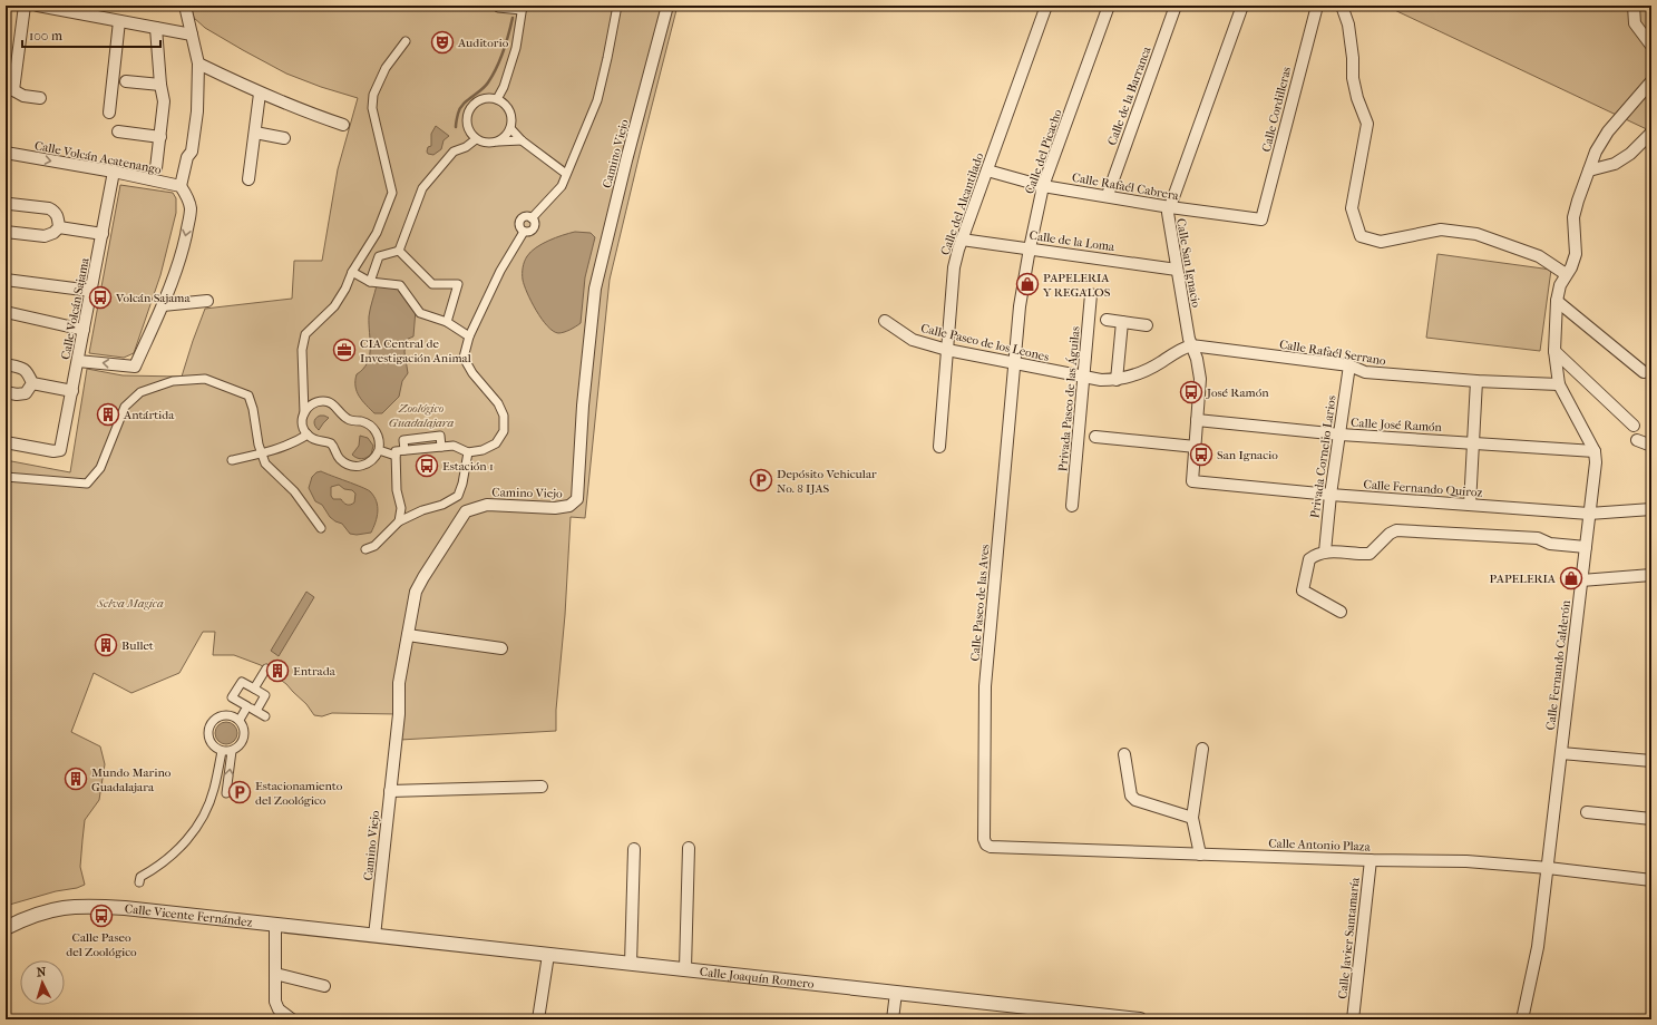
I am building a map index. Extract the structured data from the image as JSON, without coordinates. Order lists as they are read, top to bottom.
{
  "streets": {
    "street": [
      "Calle de la Barranca",
      "Calle Cordilleras",
      "Calle del Picacho",
      "Camino Viejo",
      "Calle Volcán Acatenango",
      "Calle Rafaél Cabrera",
      "Calle del Alcantilado",
      "Calle de la Loma",
      "Calle San Ignacio",
      "Calle Volcán Sajama",
      "Calle Paseo de los Leones",
      "Calle Rafaél Serrano",
      "Privada Paseo de las Águilas",
      "Calle José Ramón",
      "Privada Cornelio Larios",
      "Calle Fernando Quiroz",
      "Calle Paseo de las Aves",
      "Calle Fernando Calderón",
      "Calle Antonio Plaza",
      "Calle Vicente Fernández",
      "Calle Javier Santamaría",
      "Calle Joaquín Romero"
    ]
  },
  "crossings": [
    ["Calle de la Barranca", "Calle Rafaél Cabrera"],
    ["Calle Cordilleras", "Calle Rafaél Cabrera"],
    ["Calle del Picacho", "Calle Rafaél Cabrera"],
    ["Calle del Picacho", "Calle de la Loma"],
    ["Calle del Picacho", "Calle Paseo de los Leones"],
    ["Calle del Picacho", "Calle Paseo de las Aves"],
    ["Camino Viejo", "Calle Vicente Fernández"],
    ["Camino Viejo", "Calle Joaquín Romero"],
    ["Calle Volcán Acatenango", "Calle Volcán Sajama"],
    ["Calle Rafaél Cabrera", "Calle del Alcantilado"],
    ["Calle Rafaél Cabrera", "Calle San Ignacio"],
    ["Calle del Alcantilado", "Calle de la Loma"],
    ["Calle del Alcantilado", "Calle Paseo de los Leones"],
    ["Calle de la Loma", "Calle San Ignacio"],
    ["Calle San Ignacio", "Calle Rafaél Serrano"],
    ["Calle San Ignacio", "Calle José Ramón"],
    ["Calle San Ignacio", "Calle Fernando Quiroz"],
    ["Calle Paseo de los Leones", "Privada Paseo de las Águilas"],
    ["Calle Paseo de los Leones", "Calle Paseo de las Aves"],
    ["Calle Rafaél Serrano", "Privada Cornelio Larios"],
    ["Calle Rafaél Serrano", "Calle Fernando Calderón"],
    ["Calle José Ramón", "Privada Cornelio Larios"],
    ["Calle José Ramón", "Calle Fernando Calderón"],
    ["Privada Cornelio Larios", "Calle Fernando Quiroz"],
    ["Calle Fernando Quiroz", "Calle Fernando Calderón"],
    ["Calle Paseo de las Aves", "Calle Antonio Plaza"],
    ["Calle Fernando Calderón", "Calle Antonio Plaza"],
    ["Calle Antonio Plaza", "Calle Javier Santamaría"],
    ["Calle Vicente Fernández", "Calle Joaquín Romero"]
  ],
  "parks": ["Zoológico Guadalajara", "Selva Magica"],
  "places": {
    "theatre": ["Auditorio"],
    "shop": ["PAPELERIA Y REGALOS", "PAPELERIA"],
    "bus stop": [
      "Volcán Sajama",
      "José Ramón",
      "San Ignacio",
      "Estación 1",
      "Calle Paseo del Zoológico"
    ],
    "office": ["CIA Central de Investigación Animal"],
    "building": [
      "Antártida",
      "Bullet",
      "Entrada",
      "Mundo Marino Guadalajara"
    ],
    "parking": ["Depósito Vehicular No. 8 IJAS", "Estacionamiento del Zoológico"]
  },
  "scale_bar": "100 m",
  "north": "top"
}
